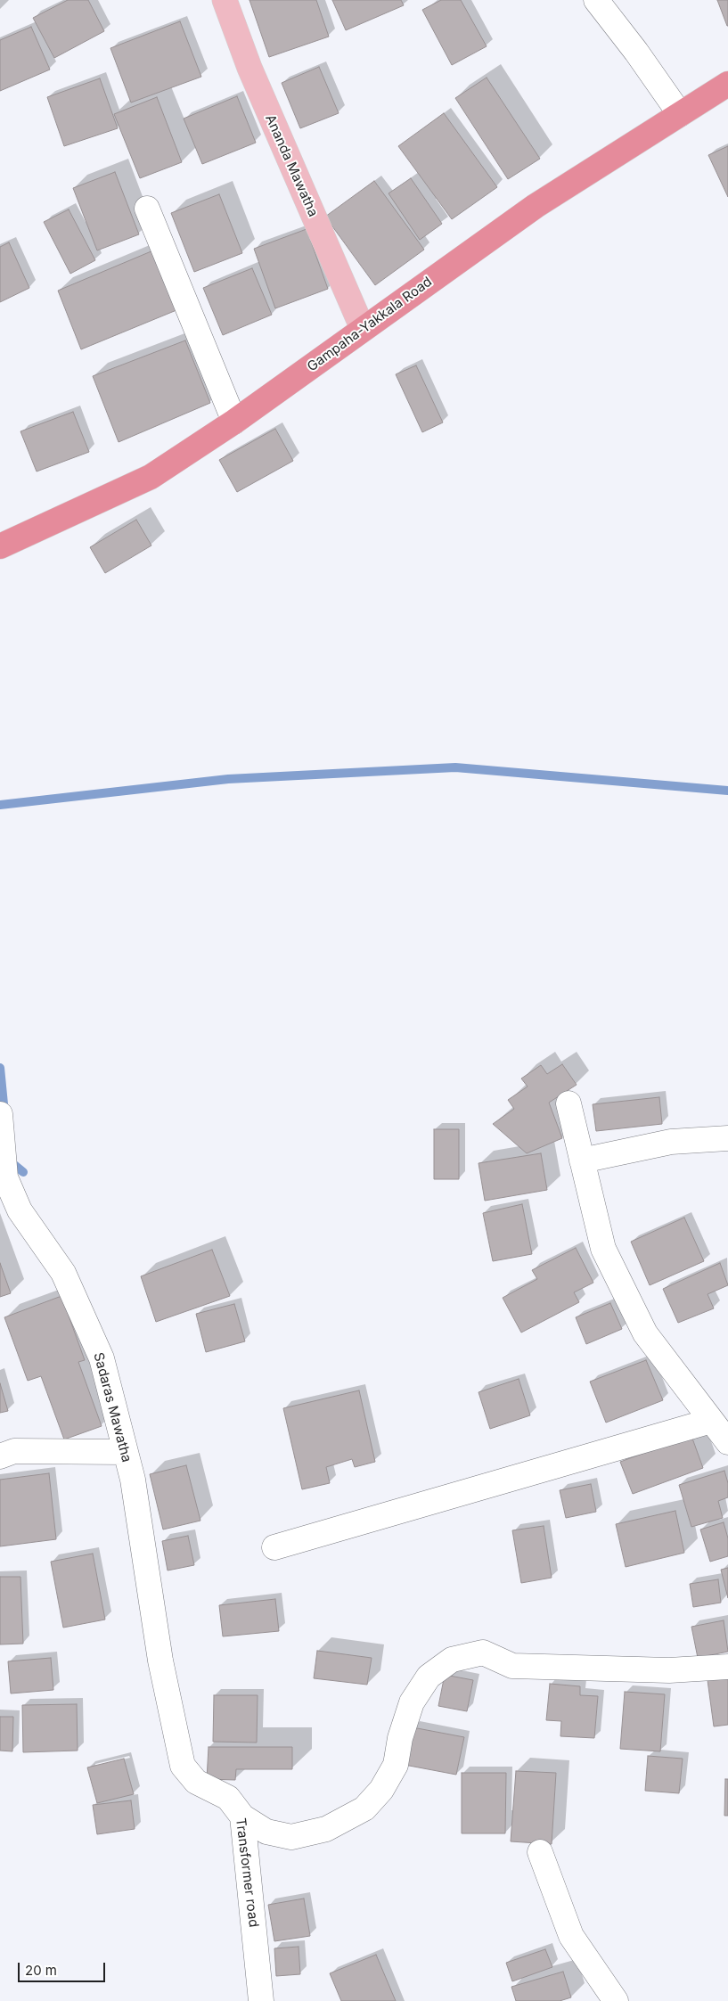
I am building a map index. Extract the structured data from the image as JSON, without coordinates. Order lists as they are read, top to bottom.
{
  "streets": {
    "highway": ["Gampaha-Yakkala Road"],
    "main road": ["Ananda Mawatha"],
    "street": ["Sadaras Mawatha", "Transformer road"]
  },
  "crossings": [
    ["Ananda Mawatha", "Gampaha-Yakkala Road"],
    ["Sadaras Mawatha", "Transformer road"]
  ],
  "scale_bar": "20 m"
}
